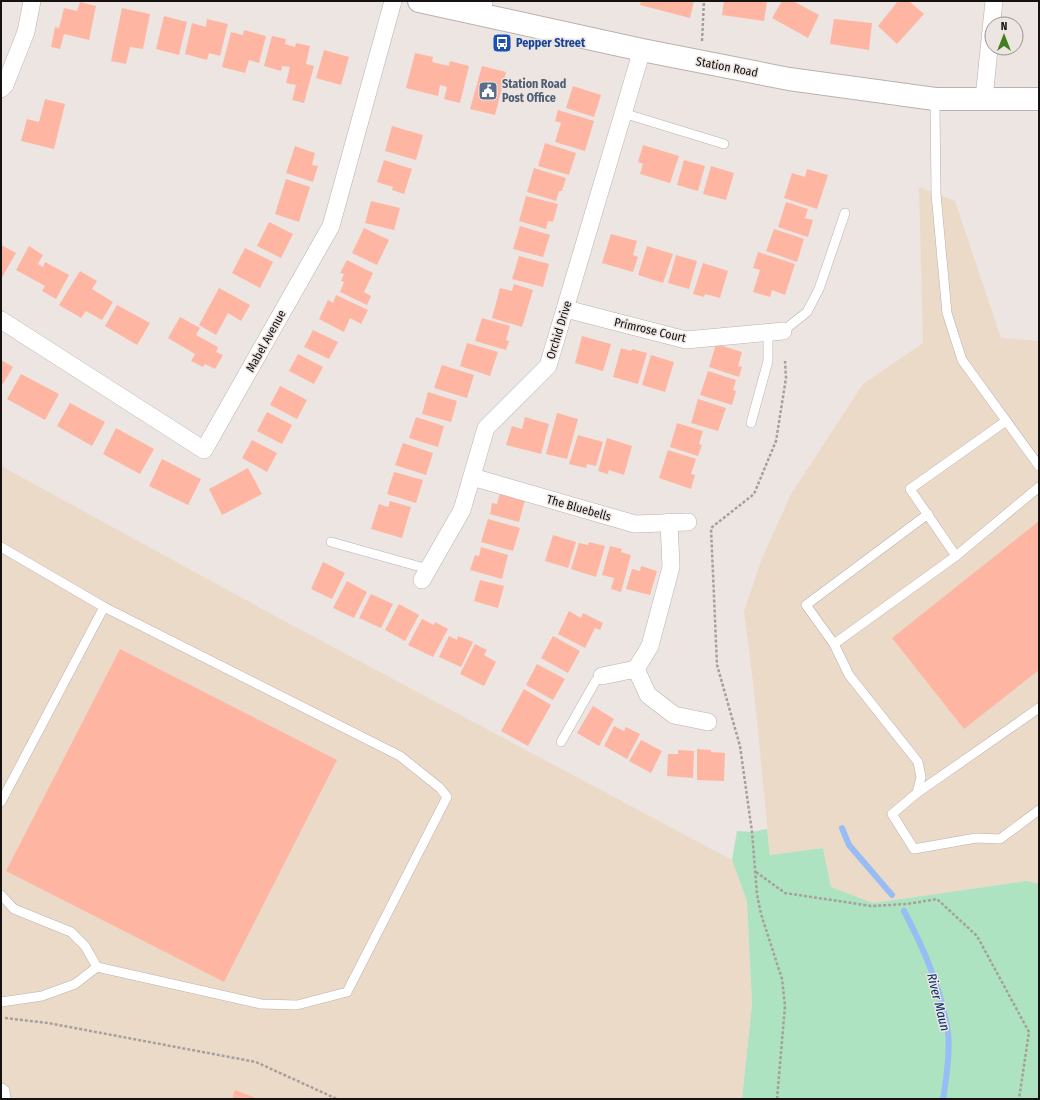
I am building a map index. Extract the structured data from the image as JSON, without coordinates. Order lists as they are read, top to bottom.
{
  "streets": {
    "main road": ["Station Road"],
    "street": [
      "Orchid Drive",
      "Primrose Court",
      "Mabel Avenue",
      "The Bluebells"
    ]
  },
  "crossings": [
    ["Station Road", "Orchid Drive"],
    ["Orchid Drive", "Primrose Court"],
    ["Orchid Drive", "The Bluebells"]
  ],
  "water": ["River Maun"],
  "places": {
    "bus stop": ["Pepper Street"],
    "public building": ["Station Road Post Office"]
  },
  "north": "top"
}
